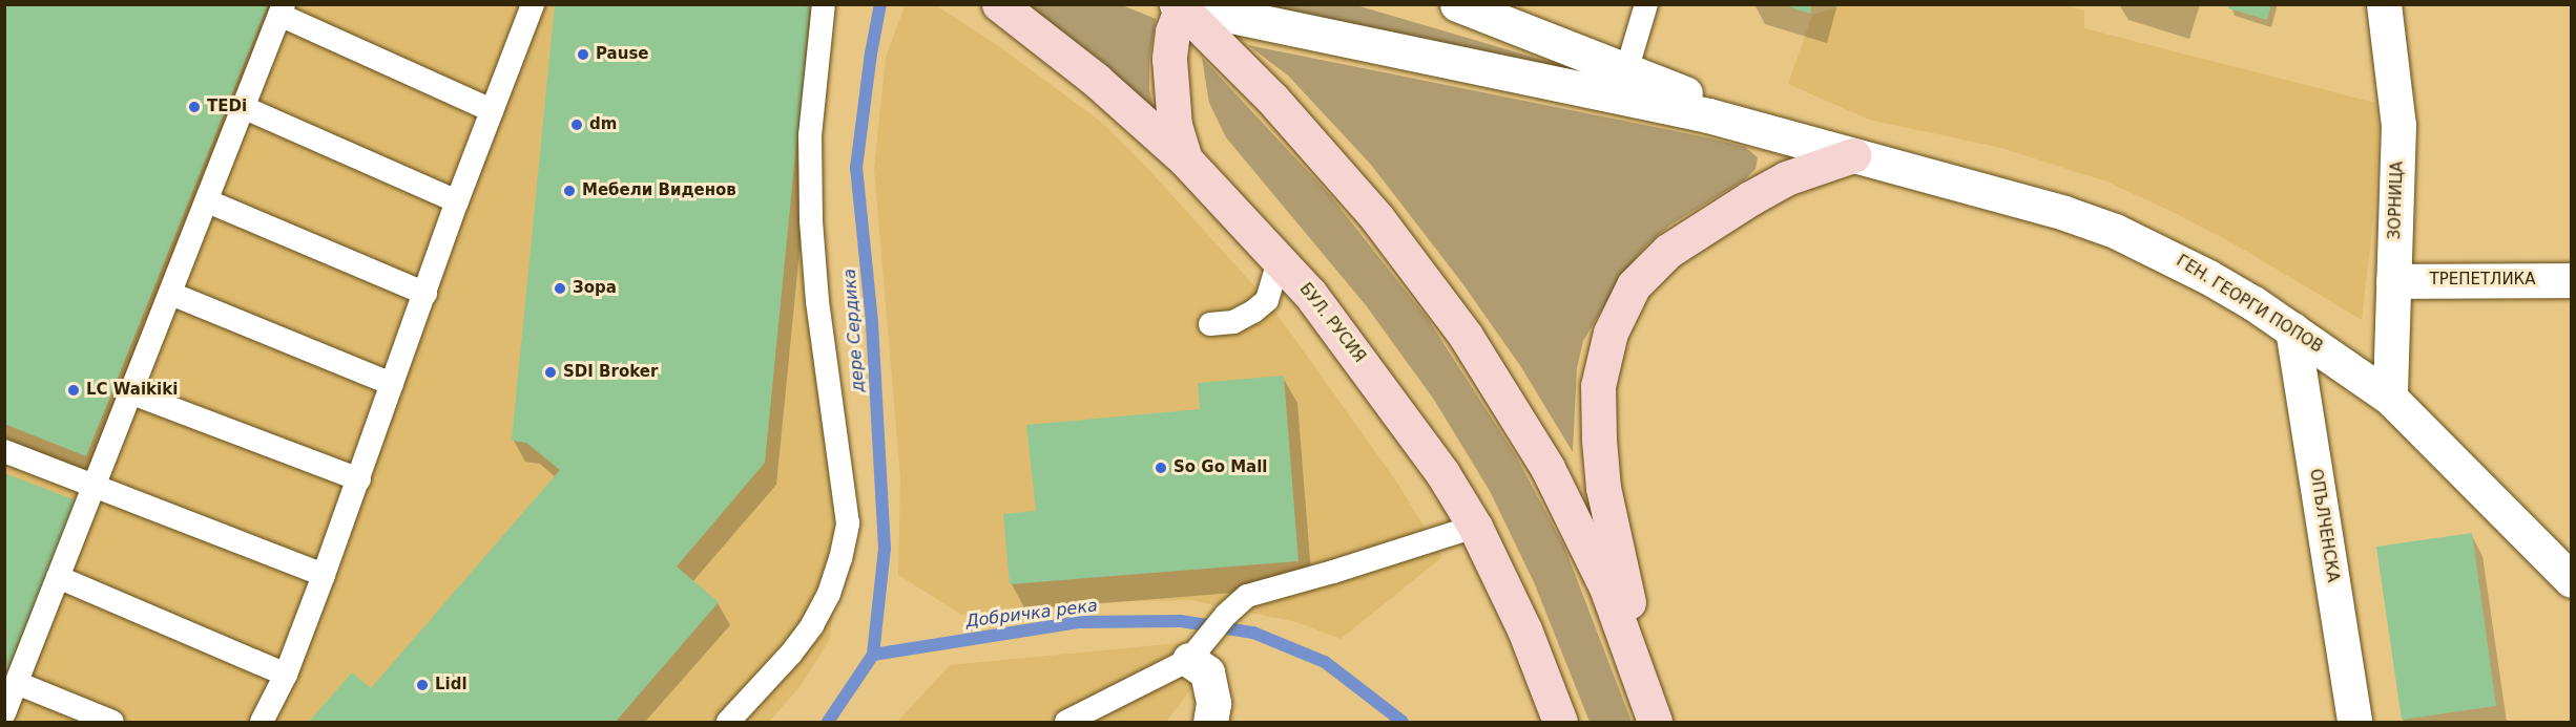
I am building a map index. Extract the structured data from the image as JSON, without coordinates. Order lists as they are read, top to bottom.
{
  "streets": {
    "main road": ["БУЛ. РУСИЯ"],
    "street": [
      "ЗОРНИЦА",
      "ТРЕПЕТЛИКА",
      "ГЕН. ГЕОРГИ ПОПОВ",
      "ОПЪЛЧЕНСКА"
    ]
  },
  "crossings": [
    ["ЗОРНИЦА", "ТРЕПЕТЛИКА"],
    ["ЗОРНИЦА", "ГЕН. ГЕОРГИ ПОПОВ"],
    ["ГЕН. ГЕОРГИ ПОПОВ", "ОПЪЛЧЕНСКА"]
  ],
  "water": ["дере Сердика", "Добричка река"],
  "places": [
    "Pause",
    "TEDi",
    "dm",
    "Мебели Виденов",
    "Зора",
    "SDI Broker",
    "LC Waikiki",
    "So Go Mall",
    "Lidl"
  ]
}
